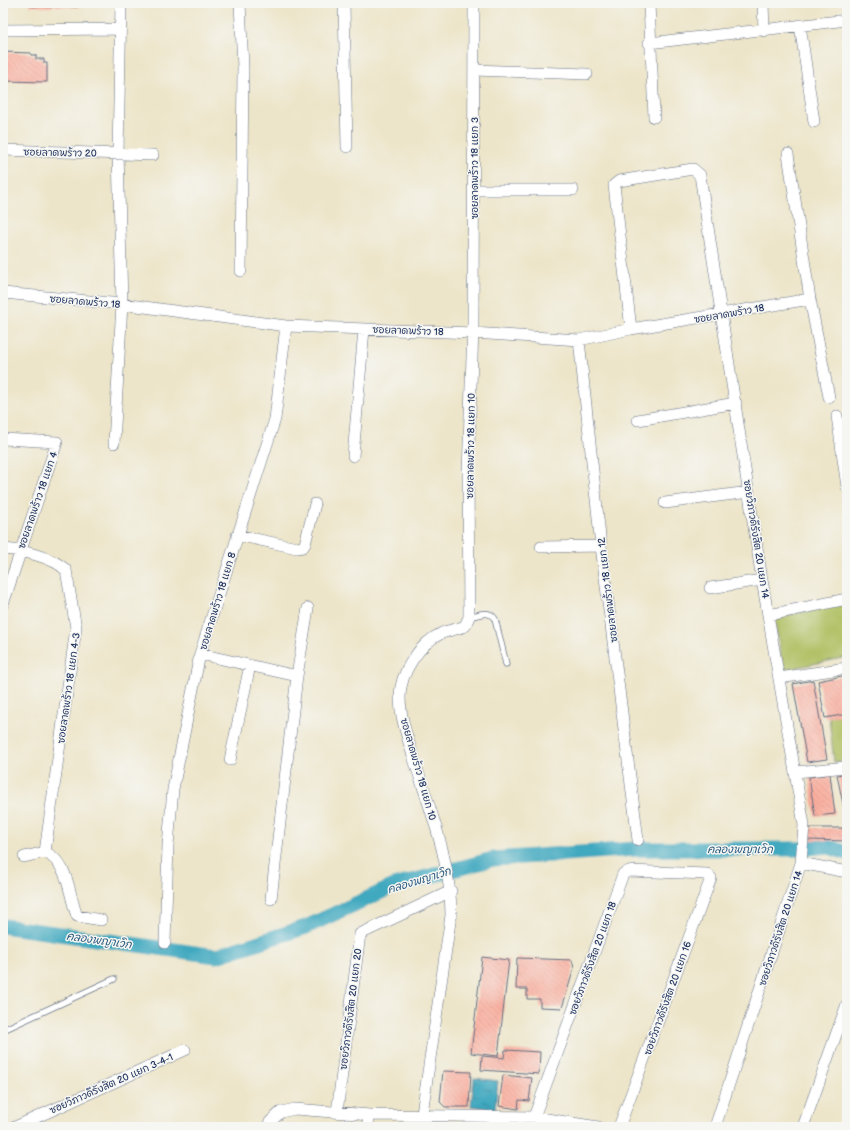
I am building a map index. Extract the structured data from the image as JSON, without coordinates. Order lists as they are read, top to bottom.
{
  "streets": {
    "street": [
      "ซอยลาดพร้าว 20",
      "ซอยลาดพร้าว 18 แยก 3",
      "ซอยลาดพร้าว 18",
      "ซอยลาดพร้าว 18 แยก 10",
      "ซอยลาดพร้าว 18 แยก 4",
      "ซอยวิภาวดีรังสิต 20 แยก 14",
      "ซอยลาดพร้าว 18 แยก 12",
      "ซอยลาดพร้าว 18 แยก 8",
      "ซอยลาดพร้าว 18 แยก 4-3",
      "ซอยวิภาวดีรังสิต 20 แยก 18",
      "ซอยวิภาวดีรังสิต 20 แยก 16",
      "ซอยวิภาวดีรังสิต 20 แยก 20",
      "ซอยวิภาวดีรังสิต 20 แยก 3-4-1"
    ]
  },
  "crossings": [
    ["ซอยลาดพร้าว 18 แยก 3", "ซอยลาดพร้าว 18"],
    ["ซอยลาดพร้าว 18 แยก 3", "ซอยลาดพร้าว 18 แยก 10"],
    ["ซอยลาดพร้าว 18", "ซอยลาดพร้าว 18 แยก 10"],
    ["ซอยลาดพร้าว 18", "ซอยวิภาวดีรังสิต 20 แยก 14"],
    ["ซอยลาดพร้าว 18", "ซอยลาดพร้าว 18 แยก 12"],
    ["ซอยลาดพร้าว 18", "ซอยลาดพร้าว 18 แยก 8"],
    ["ซอยลาดพร้าว 18 แยก 10", "ซอยวิภาวดีรังสิต 20 แยก 20"],
    ["ซอยลาดพร้าว 18 แยก 4", "ซอยลาดพร้าว 18 แยก 4-3"],
    ["ซอยวิภาวดีรังสิต 20 แยก 18", "ซอยวิภาวดีรังสิต 20 แยก 16"]
  ],
  "water": ["คลองพญาเวิก"]
}
